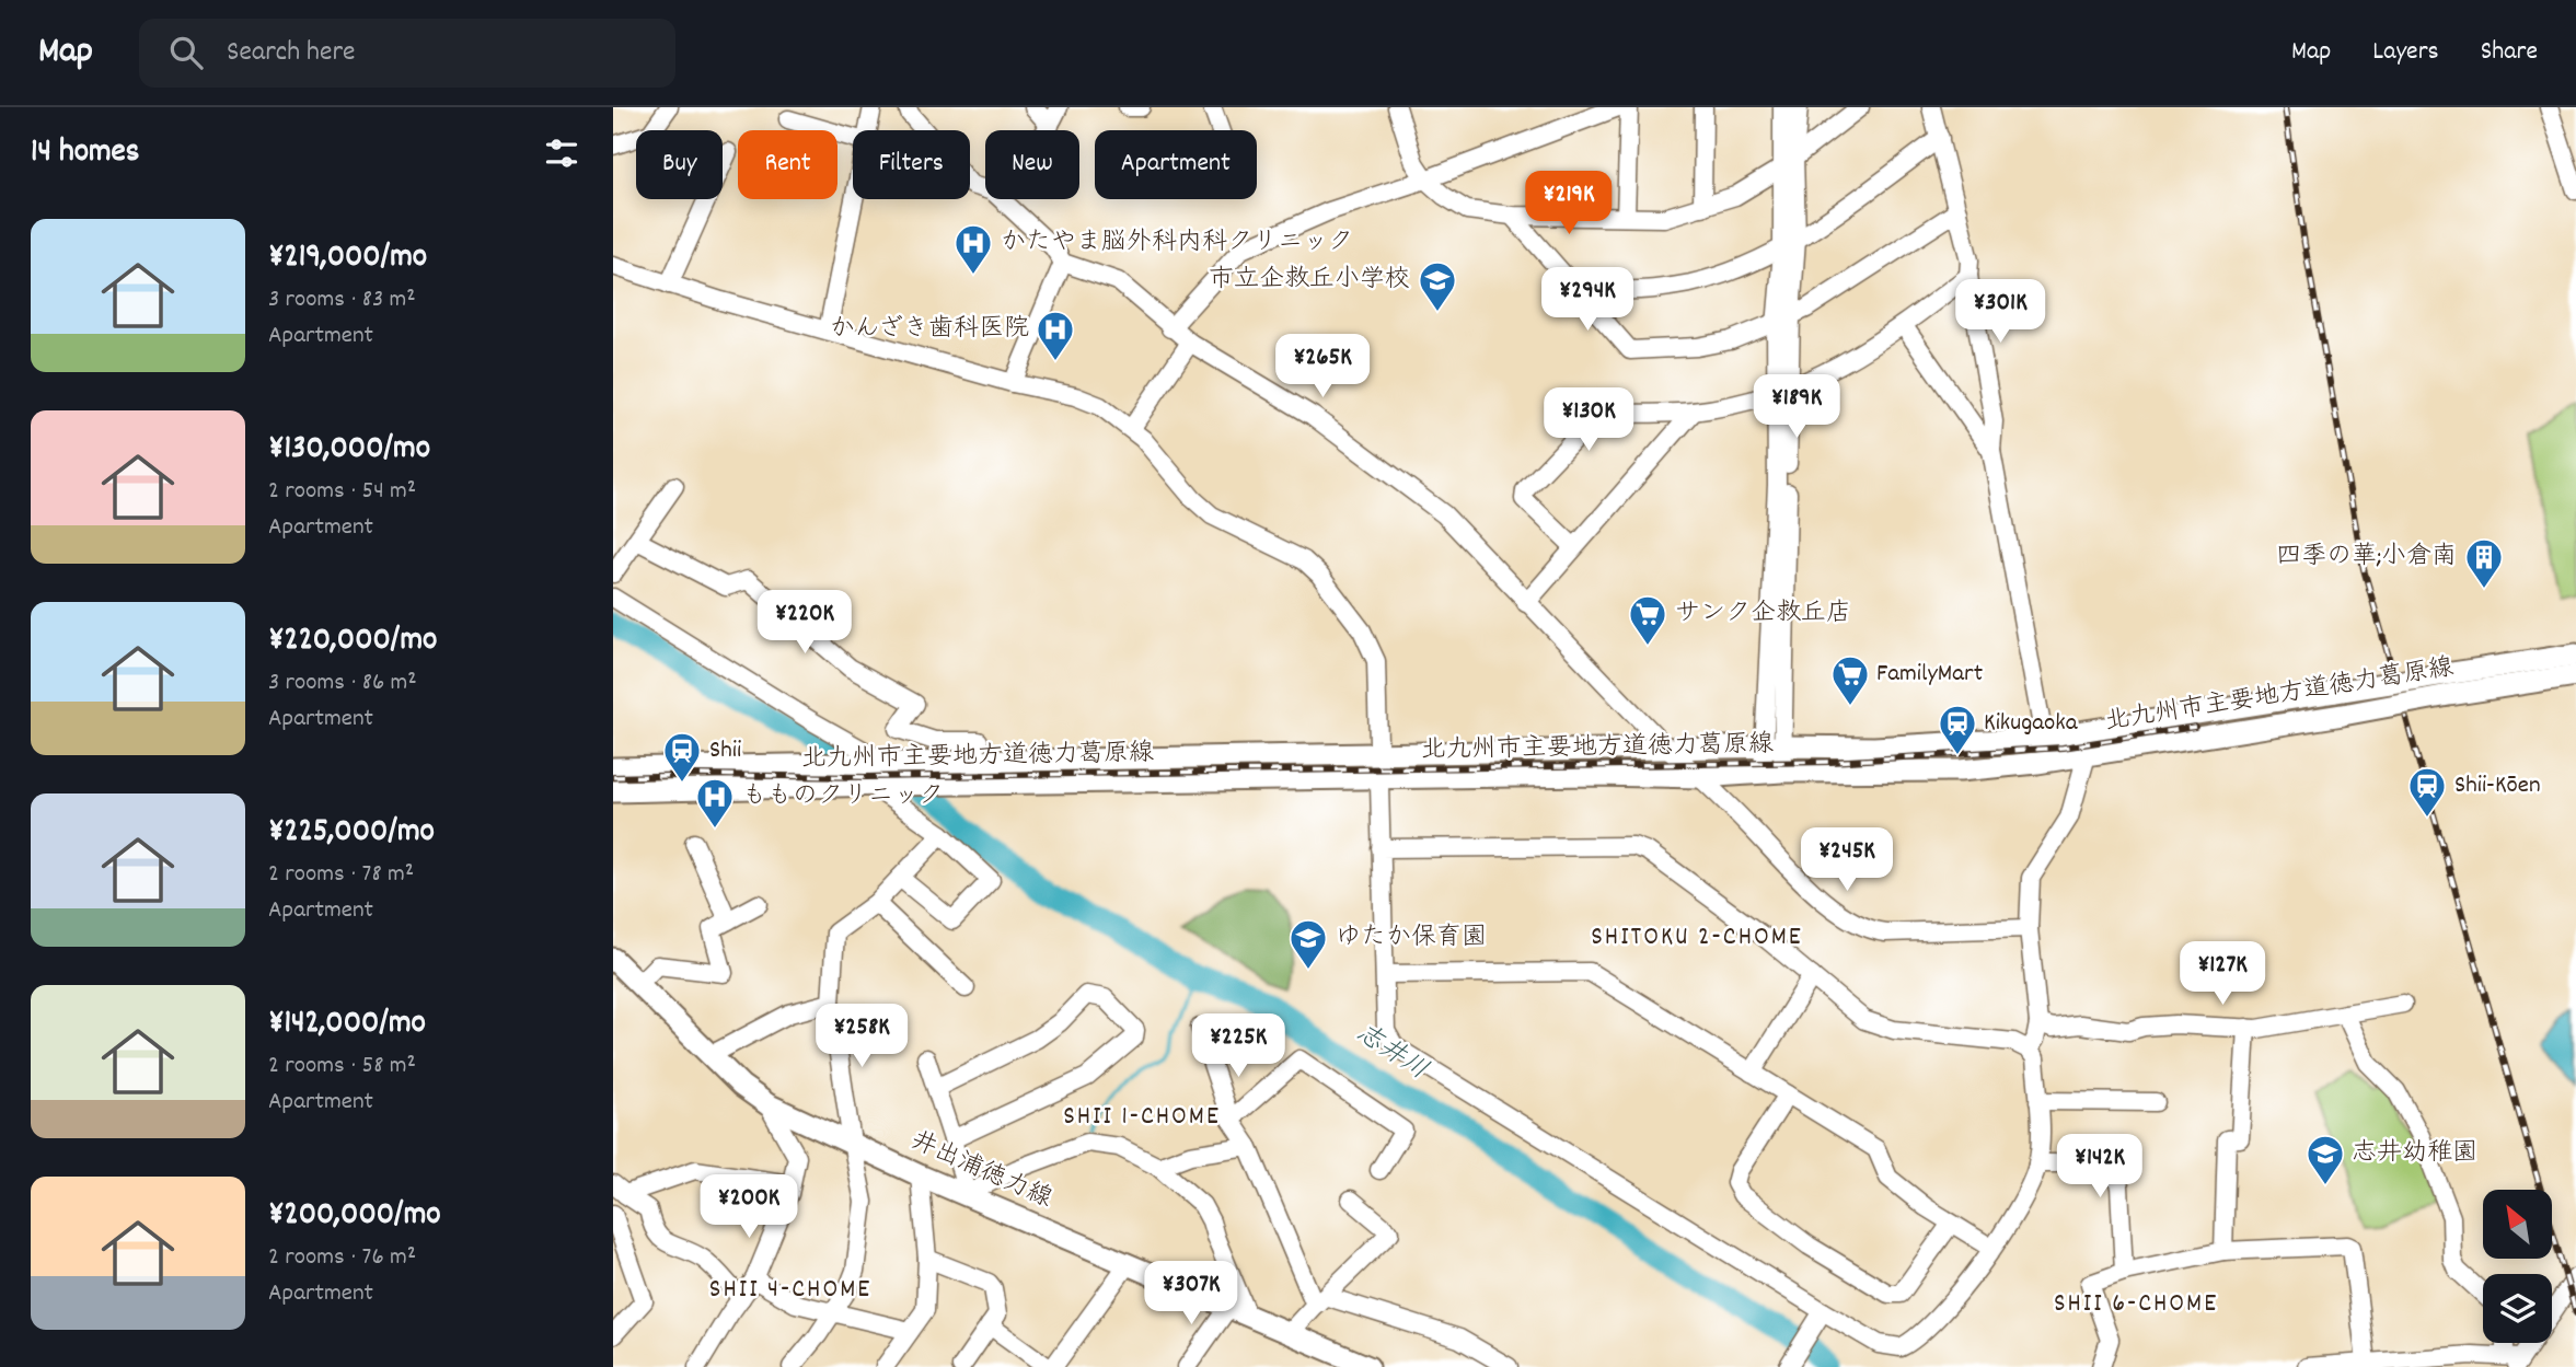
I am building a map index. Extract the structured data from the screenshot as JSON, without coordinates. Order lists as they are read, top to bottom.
{
  "streets": {
    "main road": ["北九州市主要地方道徳力葛原線", "井出浦徳力線"]
  },
  "districts": [
    "SHITOKU 2-CHOME",
    "SHII 1-CHOME",
    "SHII 4-CHOME",
    "SHII 6-CHOME"
  ],
  "water": ["志井川"],
  "places": {
    "hospital": ["かたやま脳外科内科クリニック", "かんざき歯科医院", "もものクリニック"],
    "school or university": ["市立企救丘小学校", "ゆたか保育園", "志井幼稚園"],
    "building": ["四季の華;小倉南"],
    "supermarket": ["サンク企救丘店", "FamilyMart"],
    "station": ["Kikugaoka", "Shii", "Shii-Kōen"]
  },
  "north": "top left",
  "page": {
    "header": "Map",
    "search": "Search here",
    "nav": ["Map", "Layers", "Share"],
    "heading": "14 homes",
    "chip": [
      "Buy",
      "Rent",
      "Filters",
      "New",
      "Apartment"
    ],
    "price": [
      "¥219K",
      "¥294K",
      "¥301K",
      "¥265K",
      "¥189K",
      "¥130K",
      "¥220K",
      "¥245K",
      "¥127K",
      "¥258K",
      "¥225K",
      "¥142K",
      "¥200K",
      "¥307K"
    ],
    "list": [
      {
        "name": "¥219,000/mo",
        "note": "3 rooms · 83 m² · Apartment"
      },
      {
        "name": "¥130,000/mo",
        "note": "2 rooms · 54 m² · Apartment"
      },
      {
        "name": "¥220,000/mo",
        "note": "3 rooms · 86 m² · Apartment"
      },
      {
        "name": "¥225,000/mo",
        "note": "2 rooms · 78 m² · Apartment"
      },
      {
        "name": "¥142,000/mo",
        "note": "2 rooms · 58 m² · Apartment"
      },
      {
        "name": "¥200,000/mo",
        "note": "2 rooms · 76 m² · Apartment"
      }
    ]
  }
}
